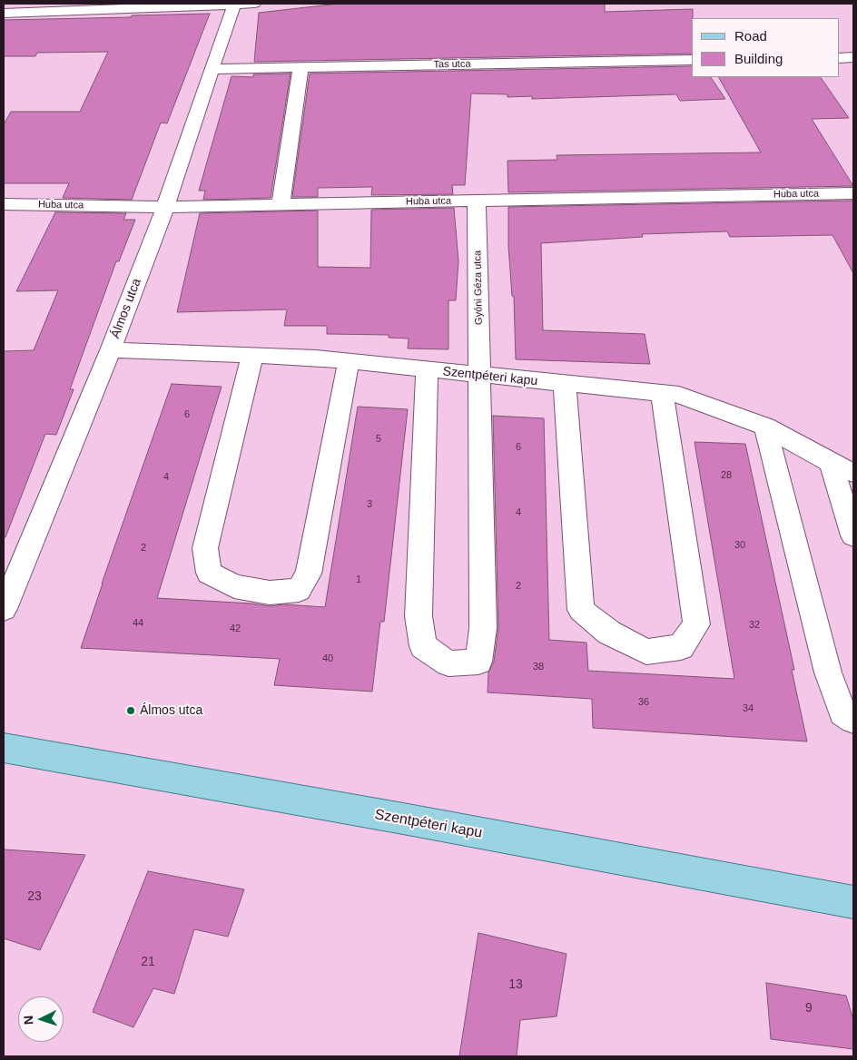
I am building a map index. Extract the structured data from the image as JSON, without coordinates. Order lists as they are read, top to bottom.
{
  "streets": {
    "main road": ["Szentpéteri kapu"],
    "street": [
      "Tas utca",
      "Huba utca",
      "Gyóni Géza utca",
      "Álmos utca"
    ]
  },
  "crossings": [
    ["Tas utca", "Álmos utca"],
    ["Huba utca", "Gyóni Géza utca"],
    ["Huba utca", "Álmos utca"],
    ["Gyóni Géza utca", "Szentpéteri kapu"],
    ["Álmos utca", "Szentpéteri kapu"]
  ],
  "places": ["Álmos utca"],
  "house_numbers": [
    "6",
    "5",
    "6",
    "28",
    "4",
    "3",
    "4",
    "30",
    "2",
    "1",
    "2",
    "44",
    "32",
    "42",
    "40",
    "38",
    "36",
    "34",
    "23",
    "21",
    "13",
    "9"
  ],
  "legend": ["Road", "Building"],
  "north": "left"
}
